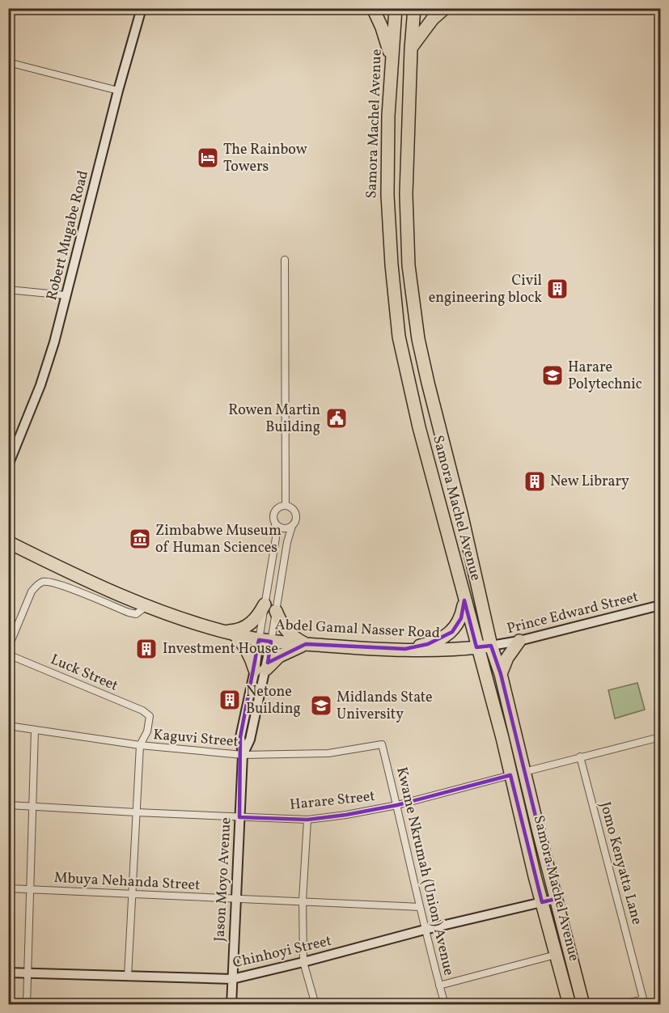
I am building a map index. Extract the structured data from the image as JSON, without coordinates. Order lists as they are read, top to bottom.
{
  "streets": {
    "highway": ["Samora Machel Avenue", "Abdel Gamal Nasser Road"],
    "street": [
      "Robert Mugabe Road",
      "Prince Edward Street",
      "Luck Street",
      "Kaguvi Street",
      "Harare Street",
      "Jomo Kenyatta Lane",
      "Kwame Nkrumah (Union) Avenue",
      "Jason Moyo Avenue",
      "Mbuya Nehanda Street",
      "Chinhoyi Street"
    ]
  },
  "crossings": [
    ["Samora Machel Avenue", "Prince Edward Street"],
    ["Samora Machel Avenue", "Abdel Gamal Nasser Road"],
    ["Samora Machel Avenue", "Harare Street"],
    ["Samora Machel Avenue", "Chinhoyi Street"],
    ["Prince Edward Street", "Abdel Gamal Nasser Road"],
    ["Abdel Gamal Nasser Road", "Jason Moyo Avenue"],
    ["Luck Street", "Kaguvi Street"],
    ["Kaguvi Street", "Kwame Nkrumah (Union) Avenue"],
    ["Kaguvi Street", "Jason Moyo Avenue"],
    ["Harare Street", "Kwame Nkrumah (Union) Avenue"],
    ["Harare Street", "Jason Moyo Avenue"],
    ["Kwame Nkrumah (Union) Avenue", "Mbuya Nehanda Street"],
    ["Kwame Nkrumah (Union) Avenue", "Chinhoyi Street"],
    ["Jason Moyo Avenue", "Mbuya Nehanda Street"],
    ["Jason Moyo Avenue", "Chinhoyi Street"]
  ],
  "places": {
    "hotel": ["The Rainbow Towers"],
    "building": [
      "Civil engineering block",
      "New Library",
      "Investment House",
      "Netone Building"
    ],
    "school or university": ["Harare Polytechnic", "Midlands State University"],
    "public building": ["Rowen Martin Building"],
    "museum": ["Zimbabwe Museum of Human Sciences"]
  }
}
